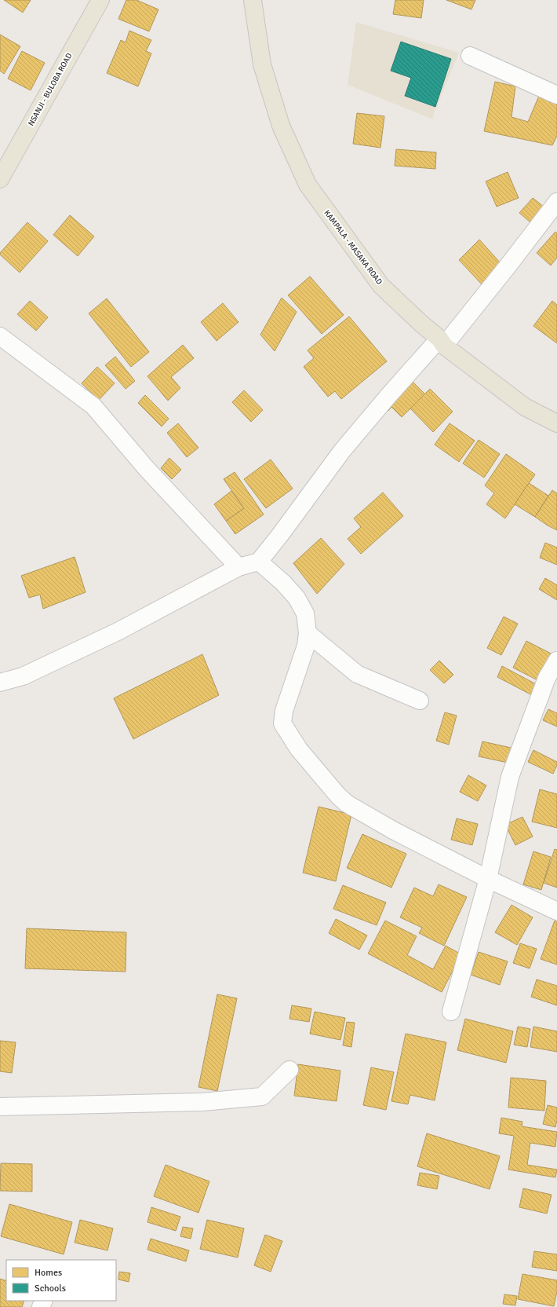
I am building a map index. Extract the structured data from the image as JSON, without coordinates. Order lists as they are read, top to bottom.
{
  "streets": {
    "main road": ["NSANJI - BULOBA ROAD", "KAMPALA - MASAKA ROAD"]
  },
  "legend": ["Homes", "Schools"]
}
